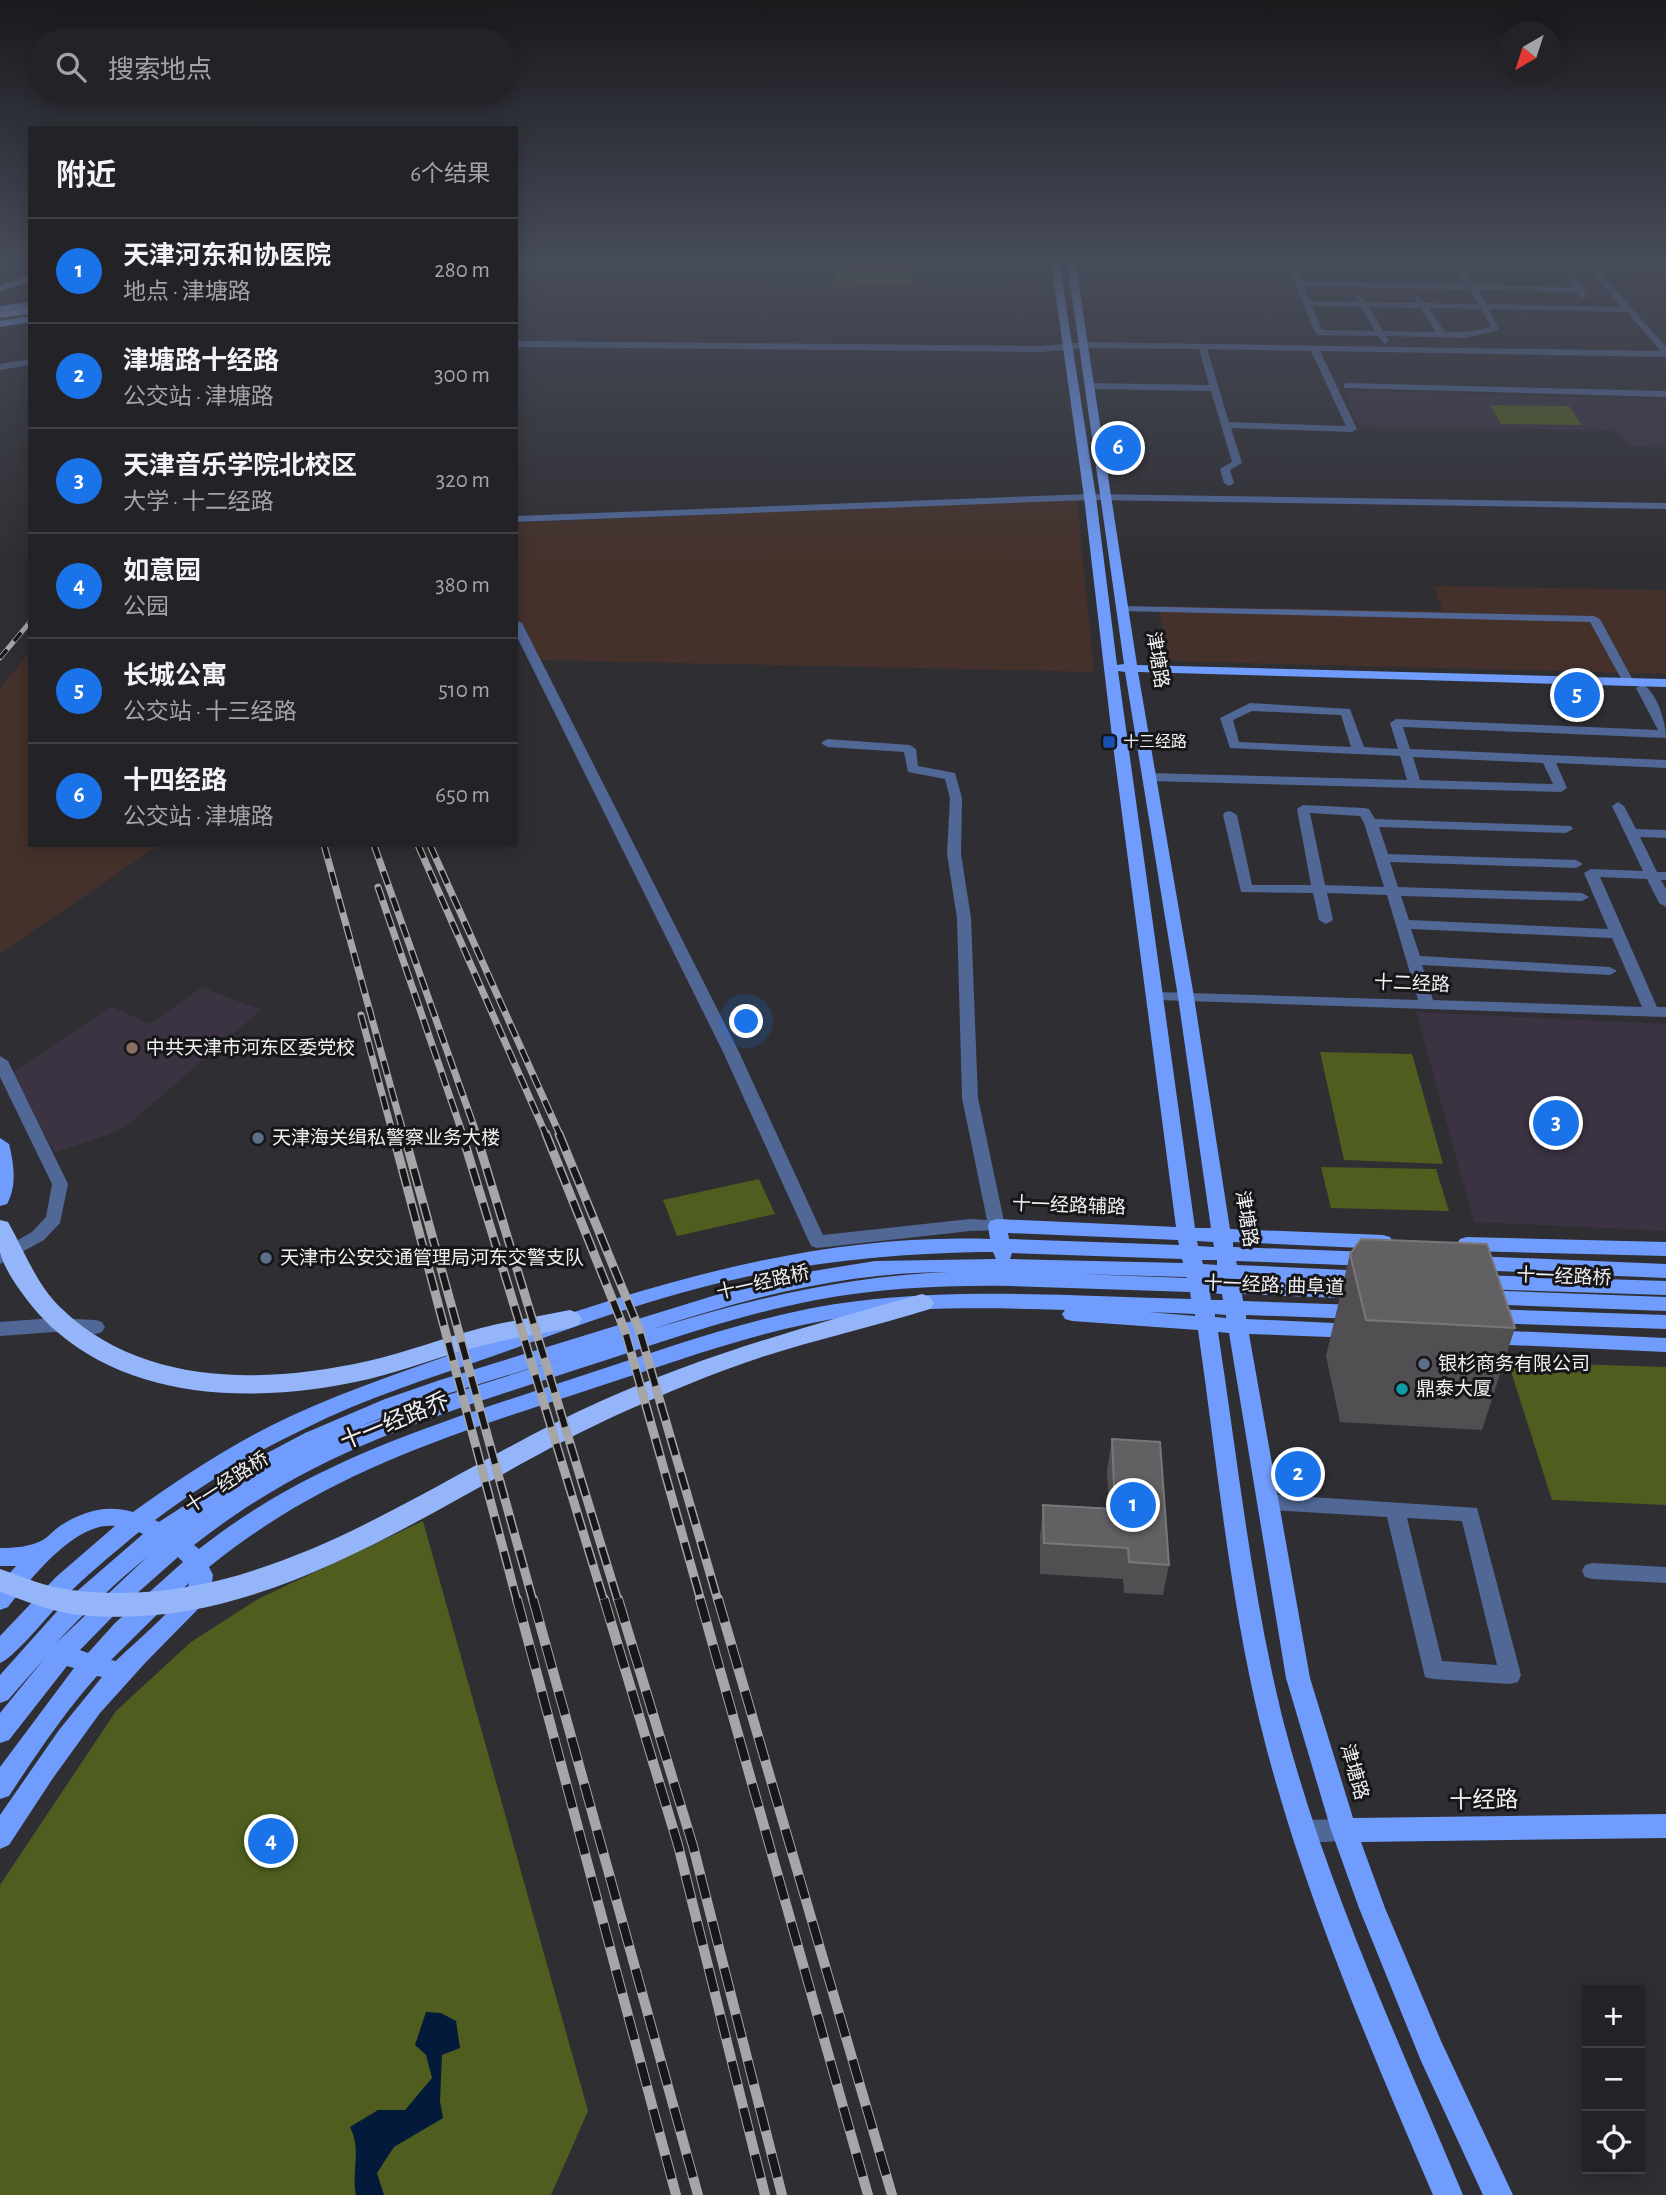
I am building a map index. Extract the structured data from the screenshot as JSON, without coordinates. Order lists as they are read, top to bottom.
{
  "streets": {
    "main road": [
      "津塘路",
      "十一经路辅路",
      "十一经路桥",
      "十一经路; 曲阜道",
      "十一经路乔",
      "十经路"
    ],
    "street": ["十二经路"]
  },
  "crossings": [
    ["津塘路", "十二经路"],
    ["津塘路", "十一经路辅路"],
    ["津塘路", "十经路"],
    ["十一经路辅路", "十一经路桥"],
    ["十一经路辅路", "十一经路; 曲阜道"],
    ["十一经路桥", "十一经路; 曲阜道"],
    ["十一经路; 曲阜道", "十一经路乔"]
  ],
  "places": {
    "transit": ["十三经路"],
    "other": [
      "中共天津市河东区委党校",
      "天津海关缉私警察业务大楼",
      "天津市公安交通管理局河东交警支队",
      "银杉商务有限公司",
      "鼎泰大厦"
    ]
  },
  "north": "bottom left",
  "page": {
    "search": "搜索地点",
    "heading": ["附近", "6个结果"],
    "list": [
      {
        "mark": "1",
        "name": "天津河东和协医院",
        "note": "地点 · 津塘路",
        "value": "280 m"
      },
      {
        "mark": "2",
        "name": "津塘路十经路",
        "note": "公交站 · 津塘路",
        "value": "300 m"
      },
      {
        "mark": "3",
        "name": "天津音乐学院北校区",
        "note": "大学 · 十二经路",
        "value": "320 m"
      },
      {
        "mark": "4",
        "name": "如意园",
        "note": "公园",
        "value": "380 m"
      },
      {
        "mark": "5",
        "name": "长城公寓",
        "note": "公交站 · 十三经路",
        "value": "510 m"
      },
      {
        "mark": "6",
        "name": "十四经路",
        "note": "公交站 · 津塘路",
        "value": "650 m"
      }
    ],
    "pins": [
      "6",
      "5",
      "3",
      "2",
      "1",
      "4"
    ],
    "map_buttons": ["+", "−"]
  }
}
